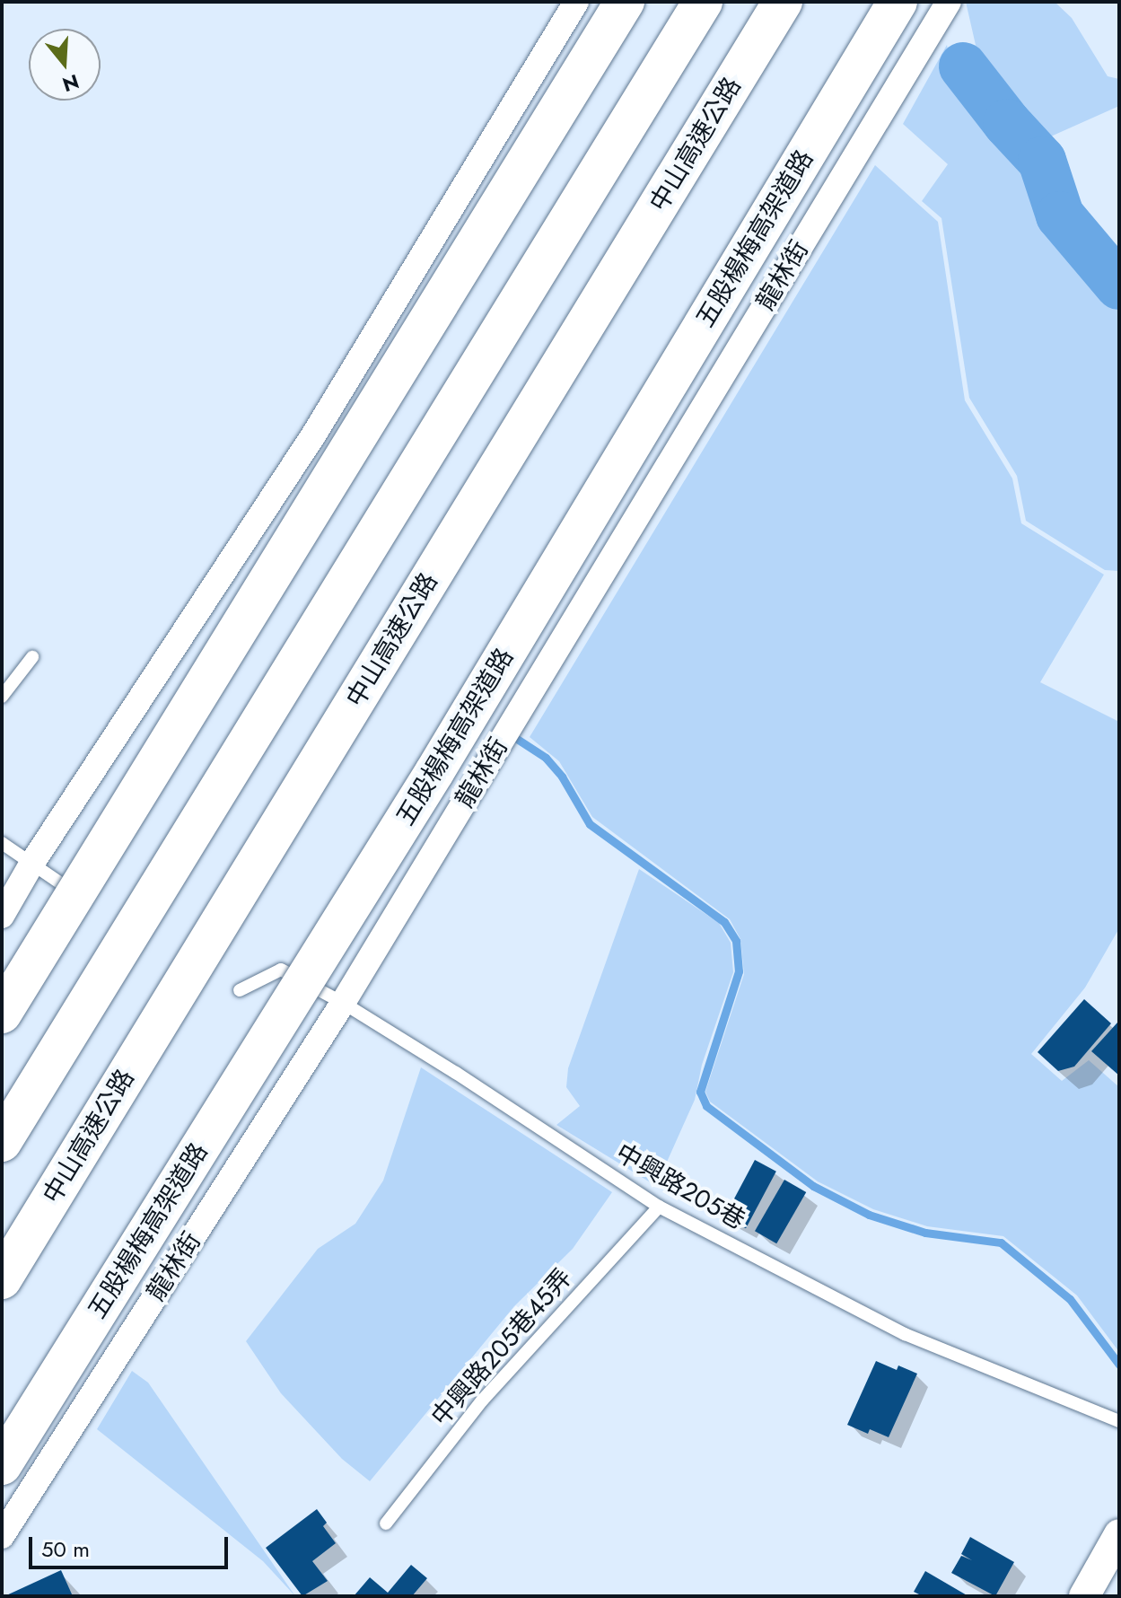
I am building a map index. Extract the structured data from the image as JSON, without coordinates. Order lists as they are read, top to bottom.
{
  "streets": {
    "highway": ["中山高速公路", "五股楊梅高架道路"],
    "street": ["龍林街"],
    "lane": ["中興路205巷", "中興路205巷45弄"]
  },
  "crossings": [
    ["龍林街", "中興路205巷"],
    ["中興路205巷", "中興路205巷45弄"]
  ],
  "scale_bar": "50 m",
  "north": "bottom"
}
